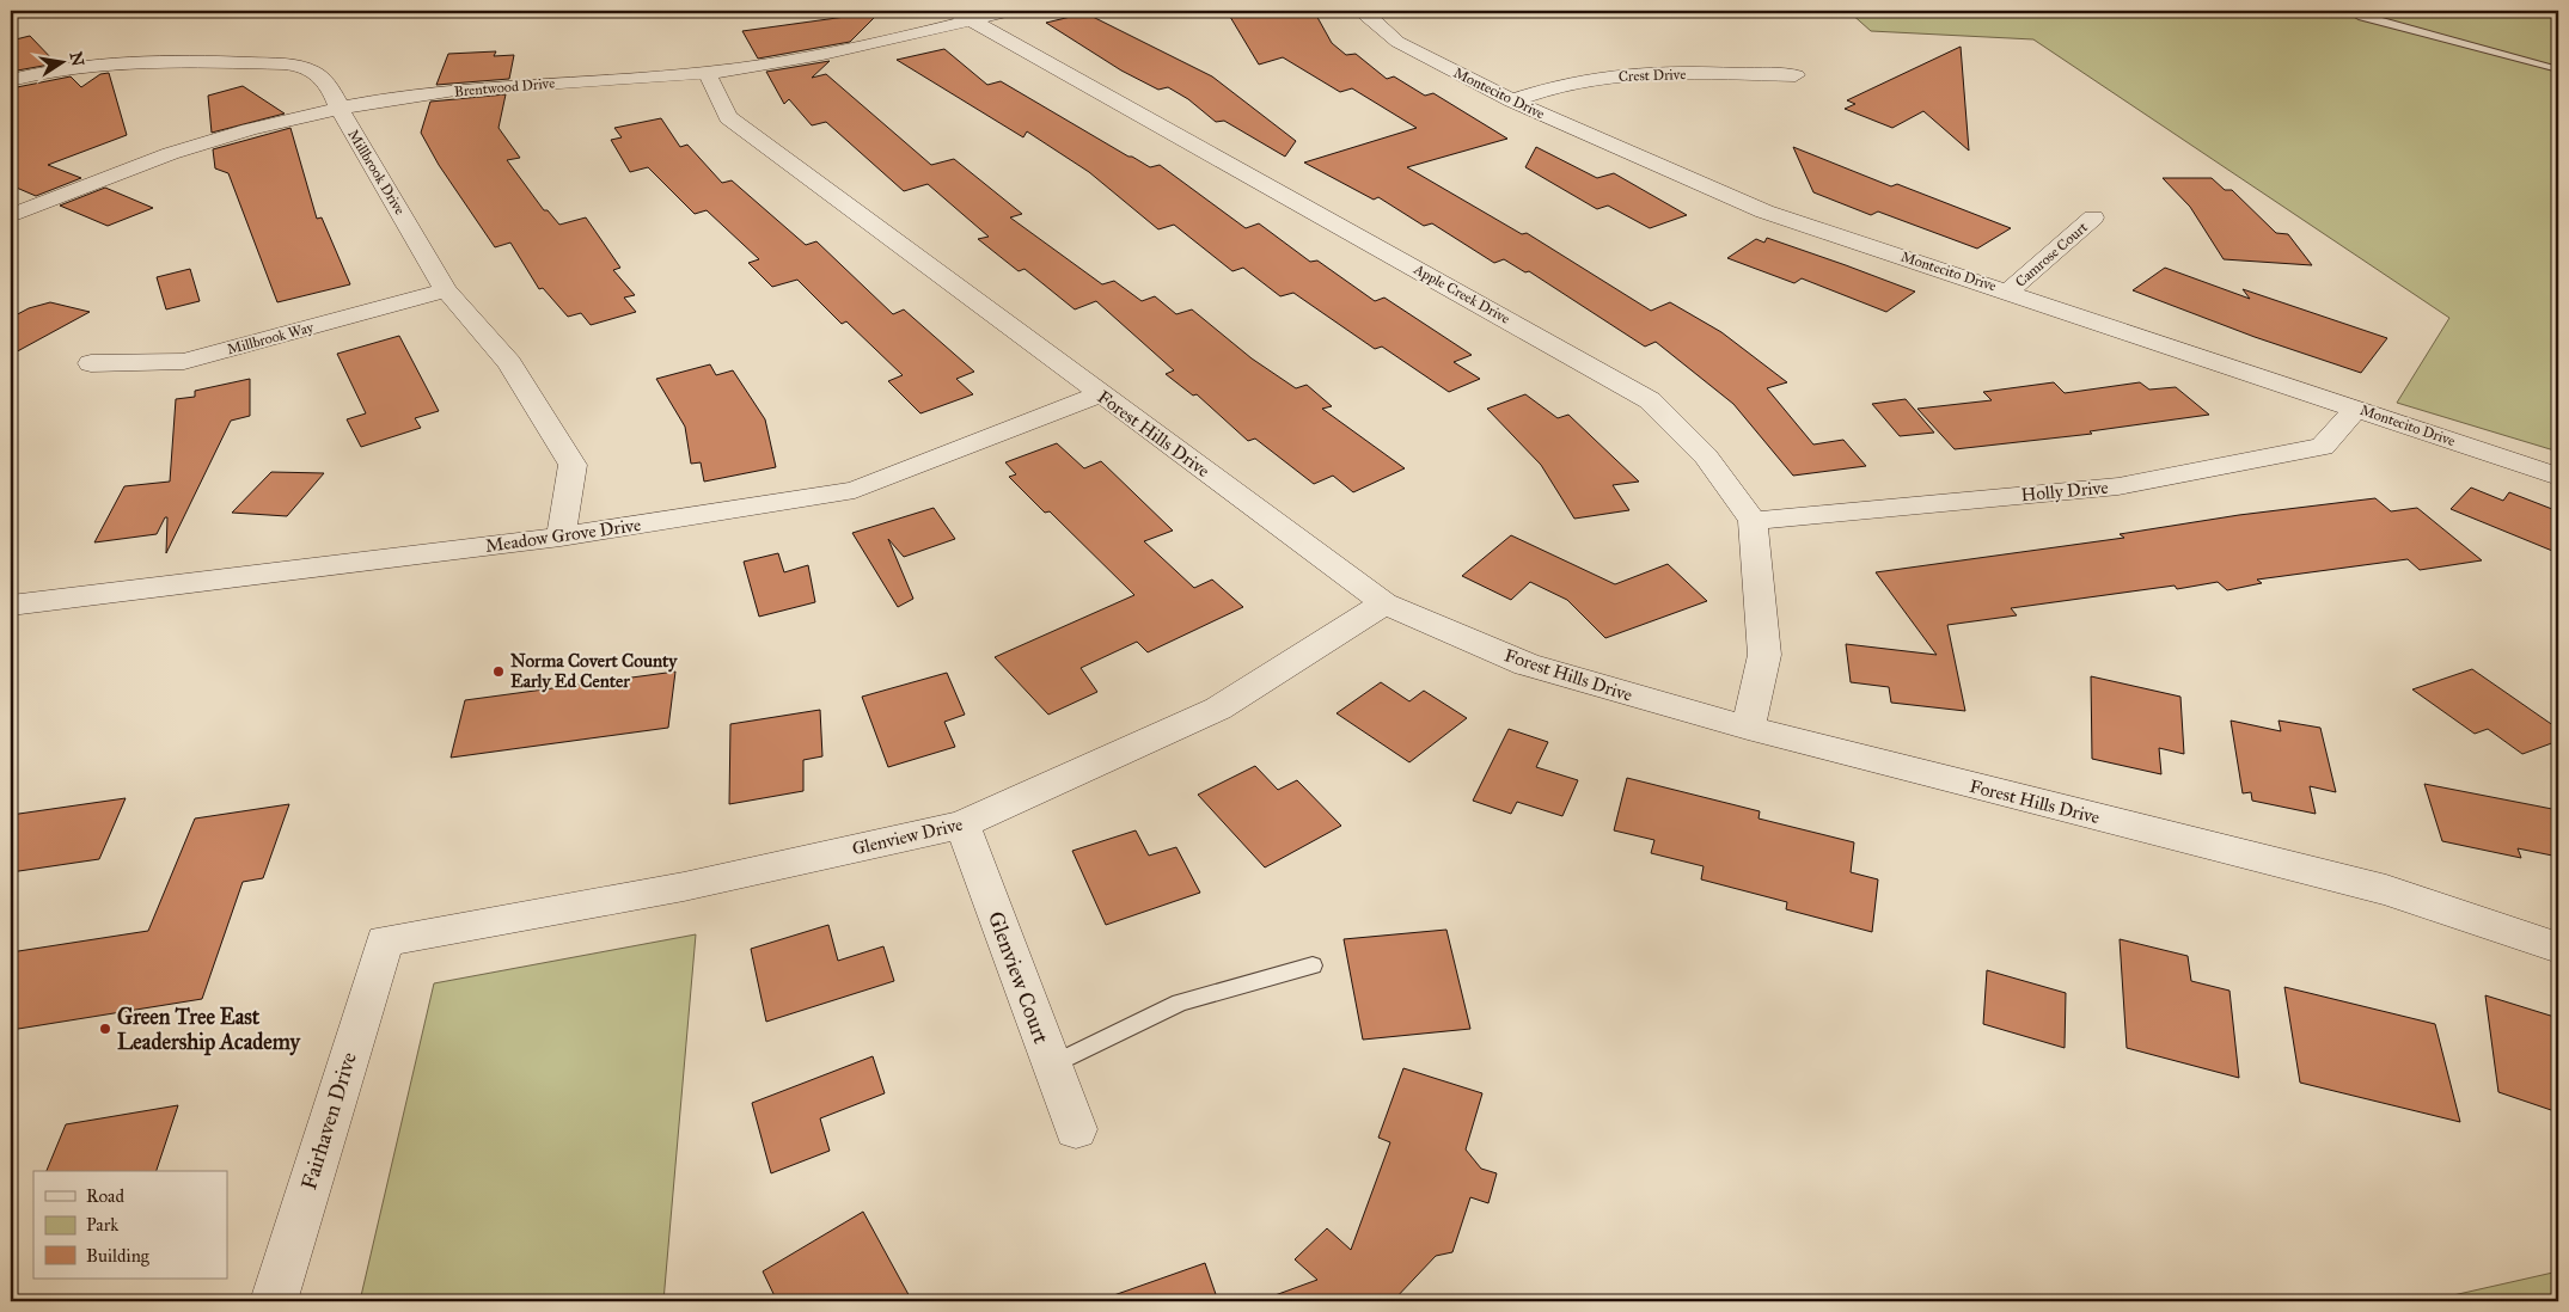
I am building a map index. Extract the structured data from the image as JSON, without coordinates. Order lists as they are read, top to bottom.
{
  "streets": {
    "street": [
      "Crest Drive",
      "Brentwood Drive",
      "Montecito Drive",
      "Millbrook Drive",
      "Camrose Court",
      "Apple Creek Drive",
      "Millbrook Way",
      "Forest Hills Drive",
      "Holly Drive",
      "Meadow Grove Drive",
      "Glenview Drive",
      "Glenview Court",
      "Fairhaven Drive"
    ]
  },
  "crossings": [
    ["Crest Drive", "Montecito Drive"],
    ["Brentwood Drive", "Millbrook Drive"],
    ["Brentwood Drive", "Apple Creek Drive"],
    ["Brentwood Drive", "Forest Hills Drive"],
    ["Montecito Drive", "Camrose Court"],
    ["Montecito Drive", "Holly Drive"],
    ["Millbrook Drive", "Millbrook Way"],
    ["Millbrook Drive", "Meadow Grove Drive"],
    ["Apple Creek Drive", "Holly Drive"],
    ["Forest Hills Drive", "Meadow Grove Drive"],
    ["Forest Hills Drive", "Glenview Drive"],
    ["Glenview Drive", "Glenview Court"],
    ["Glenview Drive", "Fairhaven Drive"]
  ],
  "places": ["Norma Covert County Early Ed Center", "Green Tree East Leadership Academy"],
  "legend": ["Road", "Park", "Building"],
  "north": "right"
}
